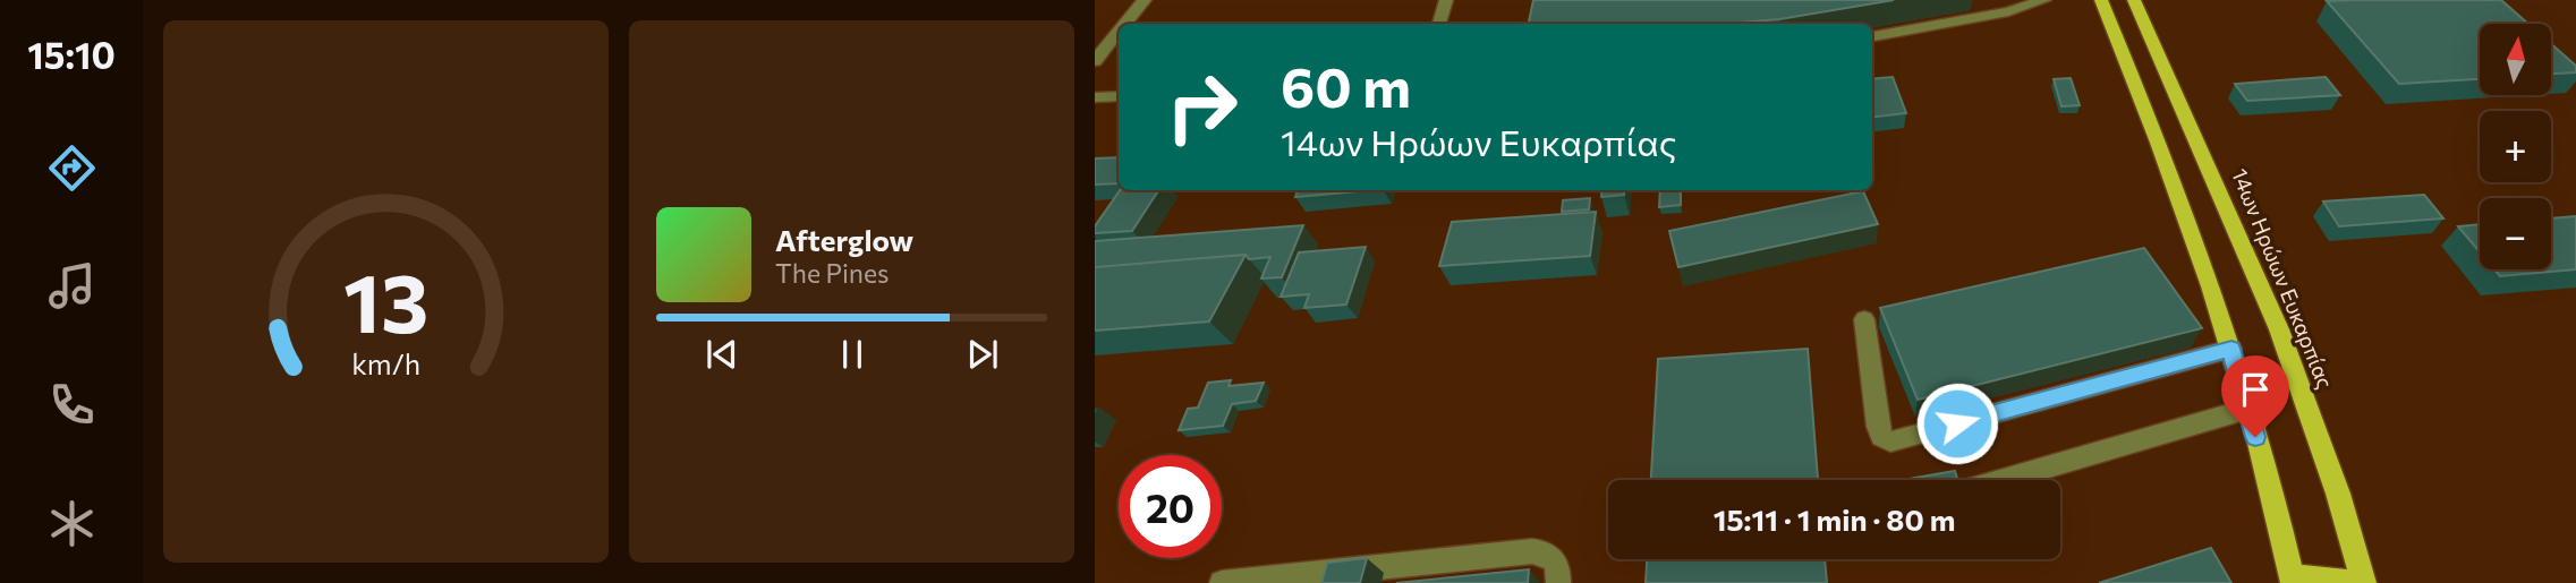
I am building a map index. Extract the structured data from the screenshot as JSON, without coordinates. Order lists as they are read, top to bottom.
{
  "streets": {
    "main road": ["14ων Ηρώων Ευκαρπίας"]
  },
  "north": "top",
  "page": {
    "tabs": "15:10",
    "map_buttons": ["+", "−"],
    "turn": ["60 m", "14ων Ηρώων Ευκαρπίας"],
    "song": ["Afterglow", "The Pines"],
    "limit": "20",
    "trip": "15:11 · 1 min · 80 m",
    "gauge": ["13", "km/h"]
  }
}
